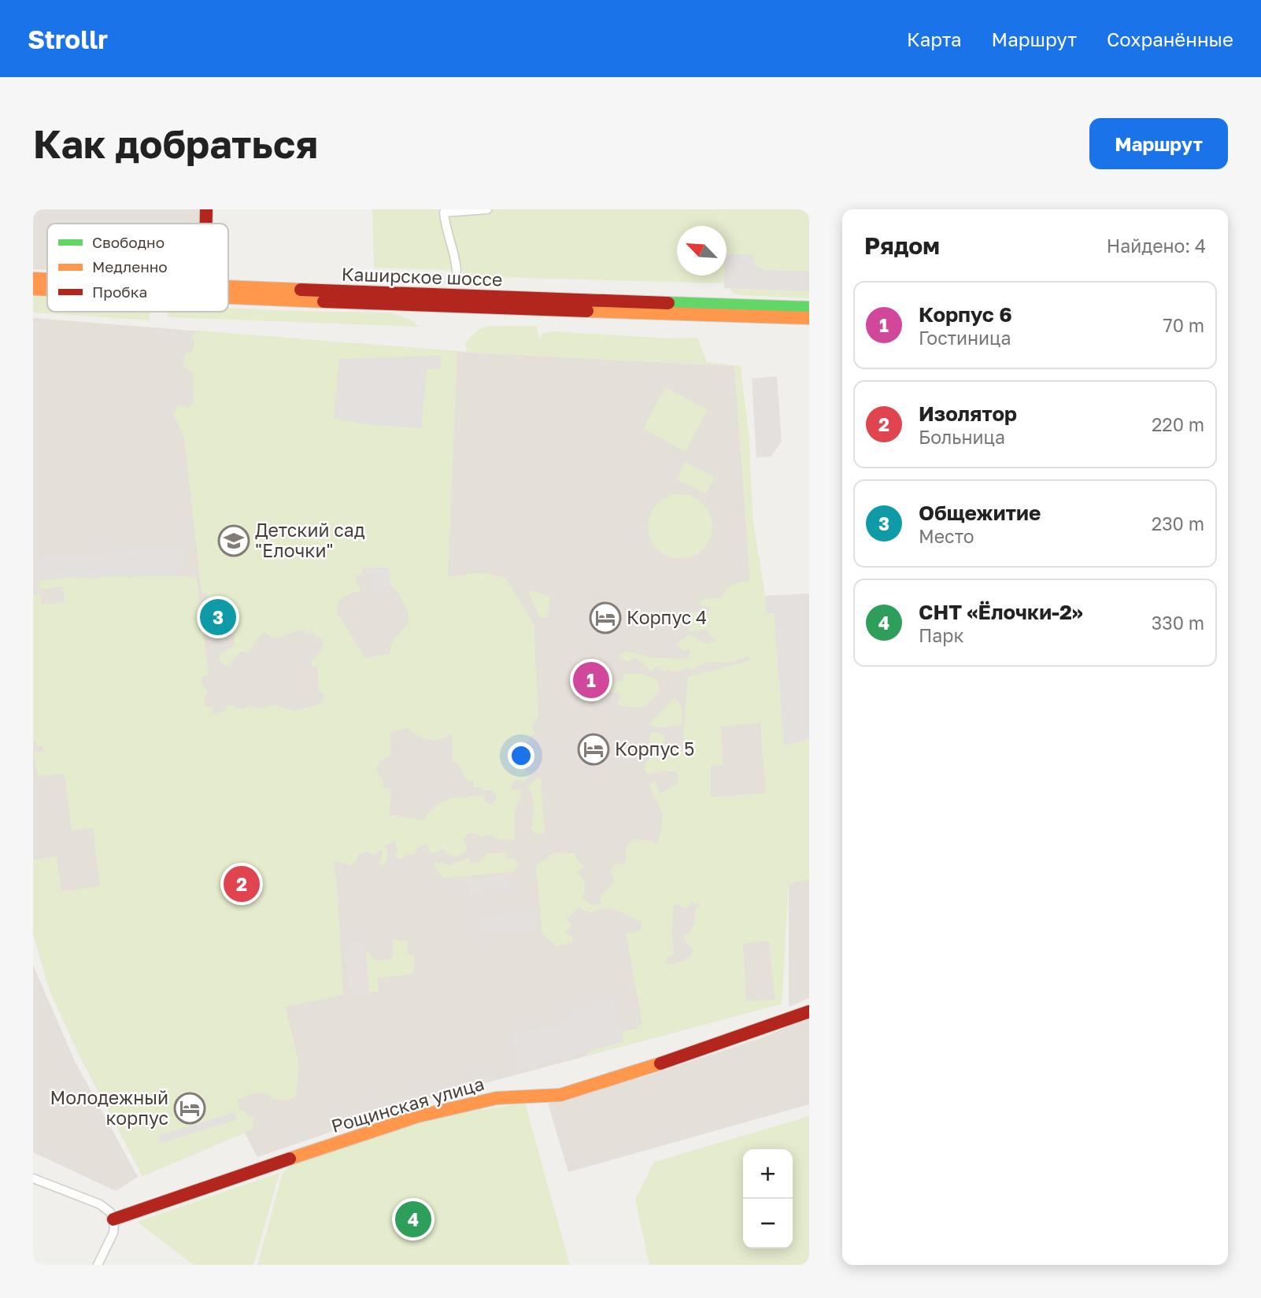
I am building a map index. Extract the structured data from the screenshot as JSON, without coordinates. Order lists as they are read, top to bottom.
{
  "streets": {
    "main road": ["Каширское шоссе", "Рощинская улица"]
  },
  "places": {
    "school or university": ["Детский сад \"Елочки\""],
    "hotel": ["Корпус 4", "Корпус 5", "Молодежный корпус"]
  },
  "legend": ["Свободно", "Медленно", "Пробка"],
  "north": "top left",
  "page": {
    "header": "Strollr",
    "nav": ["Карта", "Маршрут", "Сохранённые"],
    "buttons": "Маршрут",
    "title": "Как добраться",
    "heading": ["Рядом", "Найдено: 4"],
    "list": [
      {
        "mark": "1",
        "name": "Корпус 6",
        "note": "Гостиница",
        "value": "70 m"
      },
      {
        "mark": "2",
        "name": "Изолятор",
        "note": "Больница",
        "value": "220 m"
      },
      {
        "mark": "3",
        "name": "Общежитие",
        "note": "Место",
        "value": "230 m"
      },
      {
        "mark": "4",
        "name": "СНТ «Ёлочки-2»",
        "note": "Парк",
        "value": "330 m"
      }
    ],
    "pins": [
      "3",
      "1",
      "2",
      "4"
    ],
    "map_buttons": ["+", "−"]
  }
}
